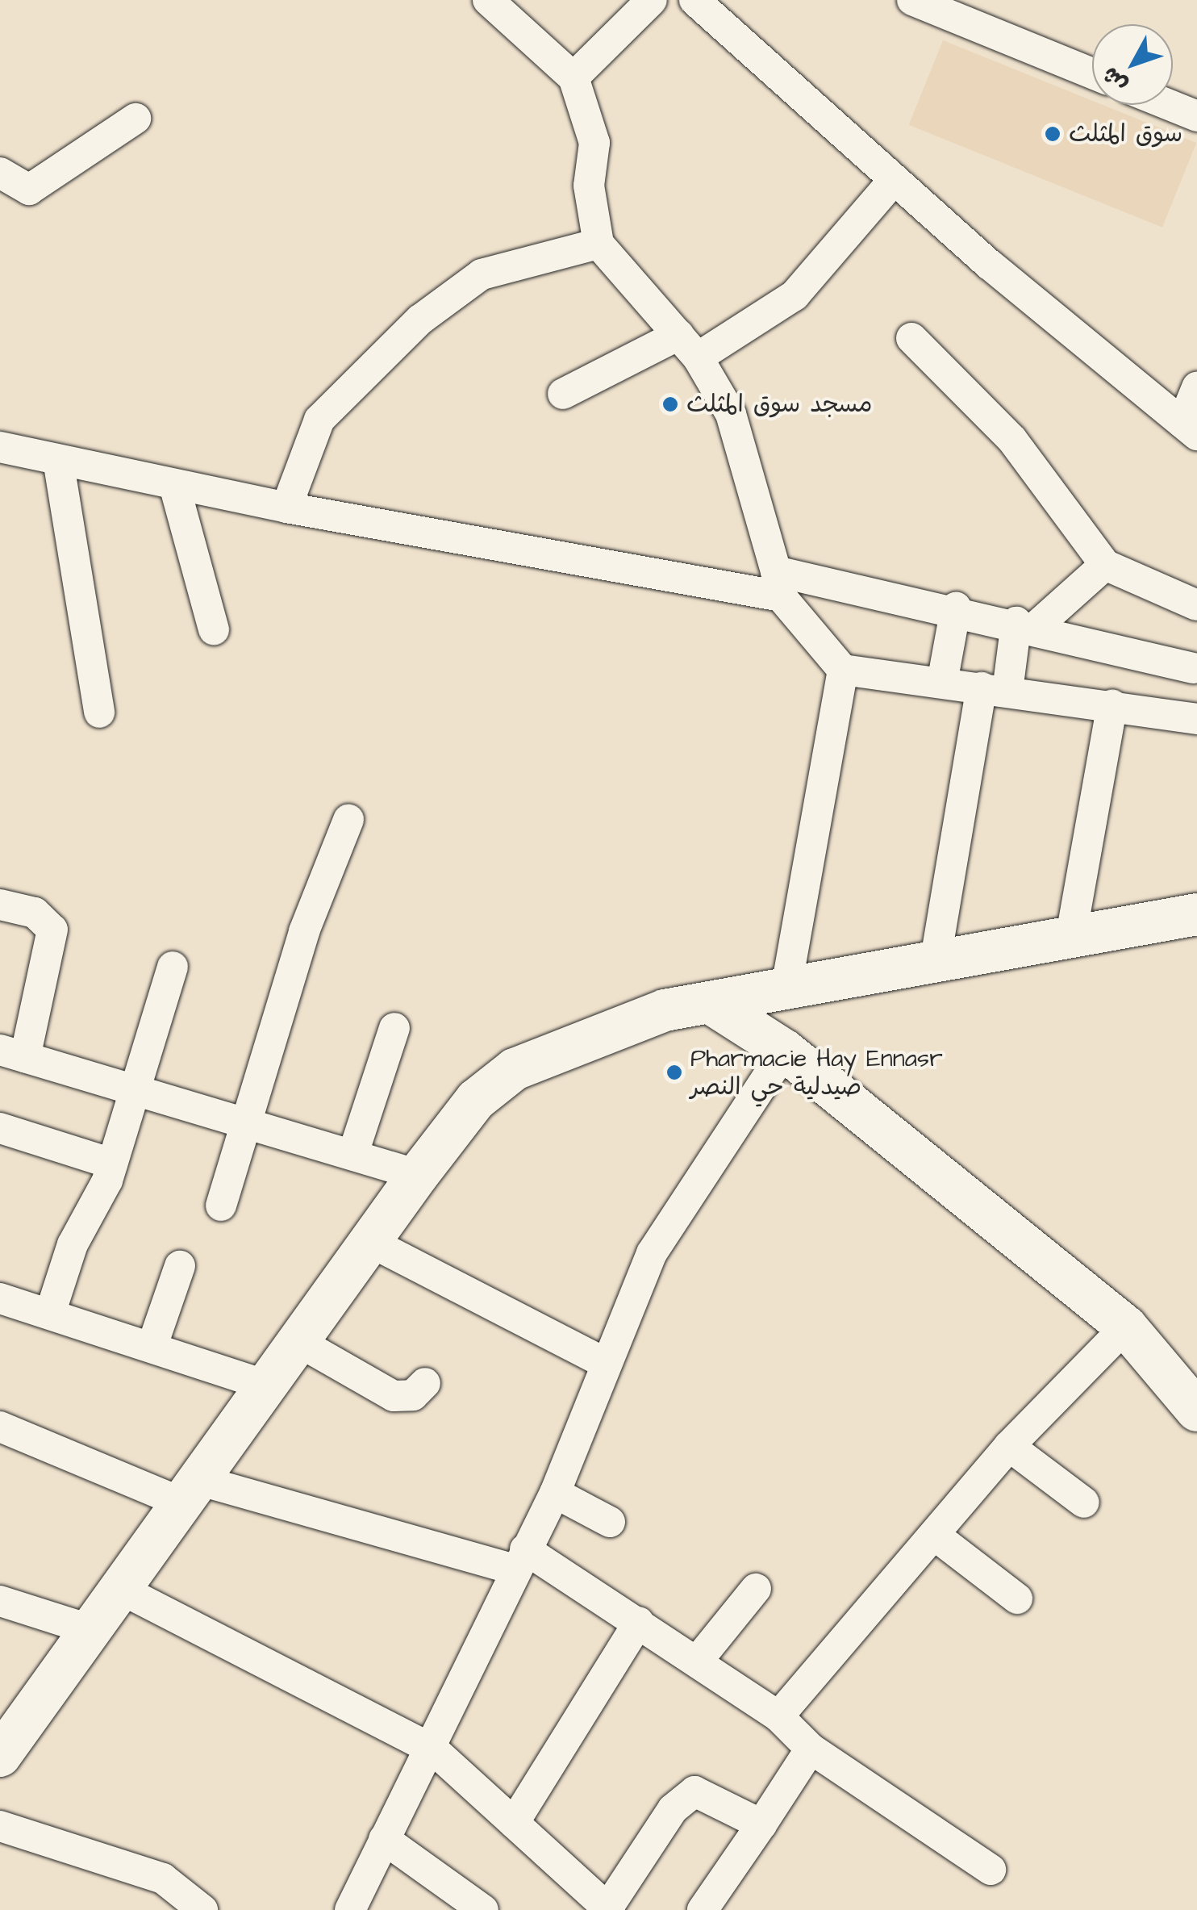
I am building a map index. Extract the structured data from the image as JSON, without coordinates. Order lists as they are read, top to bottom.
{
  "places": ["سوق المثلث", "مسجد سوق المثلث", "Pharmacie Hay Ennasr صيدلية حي النصر"],
  "north": "bottom left"
}
